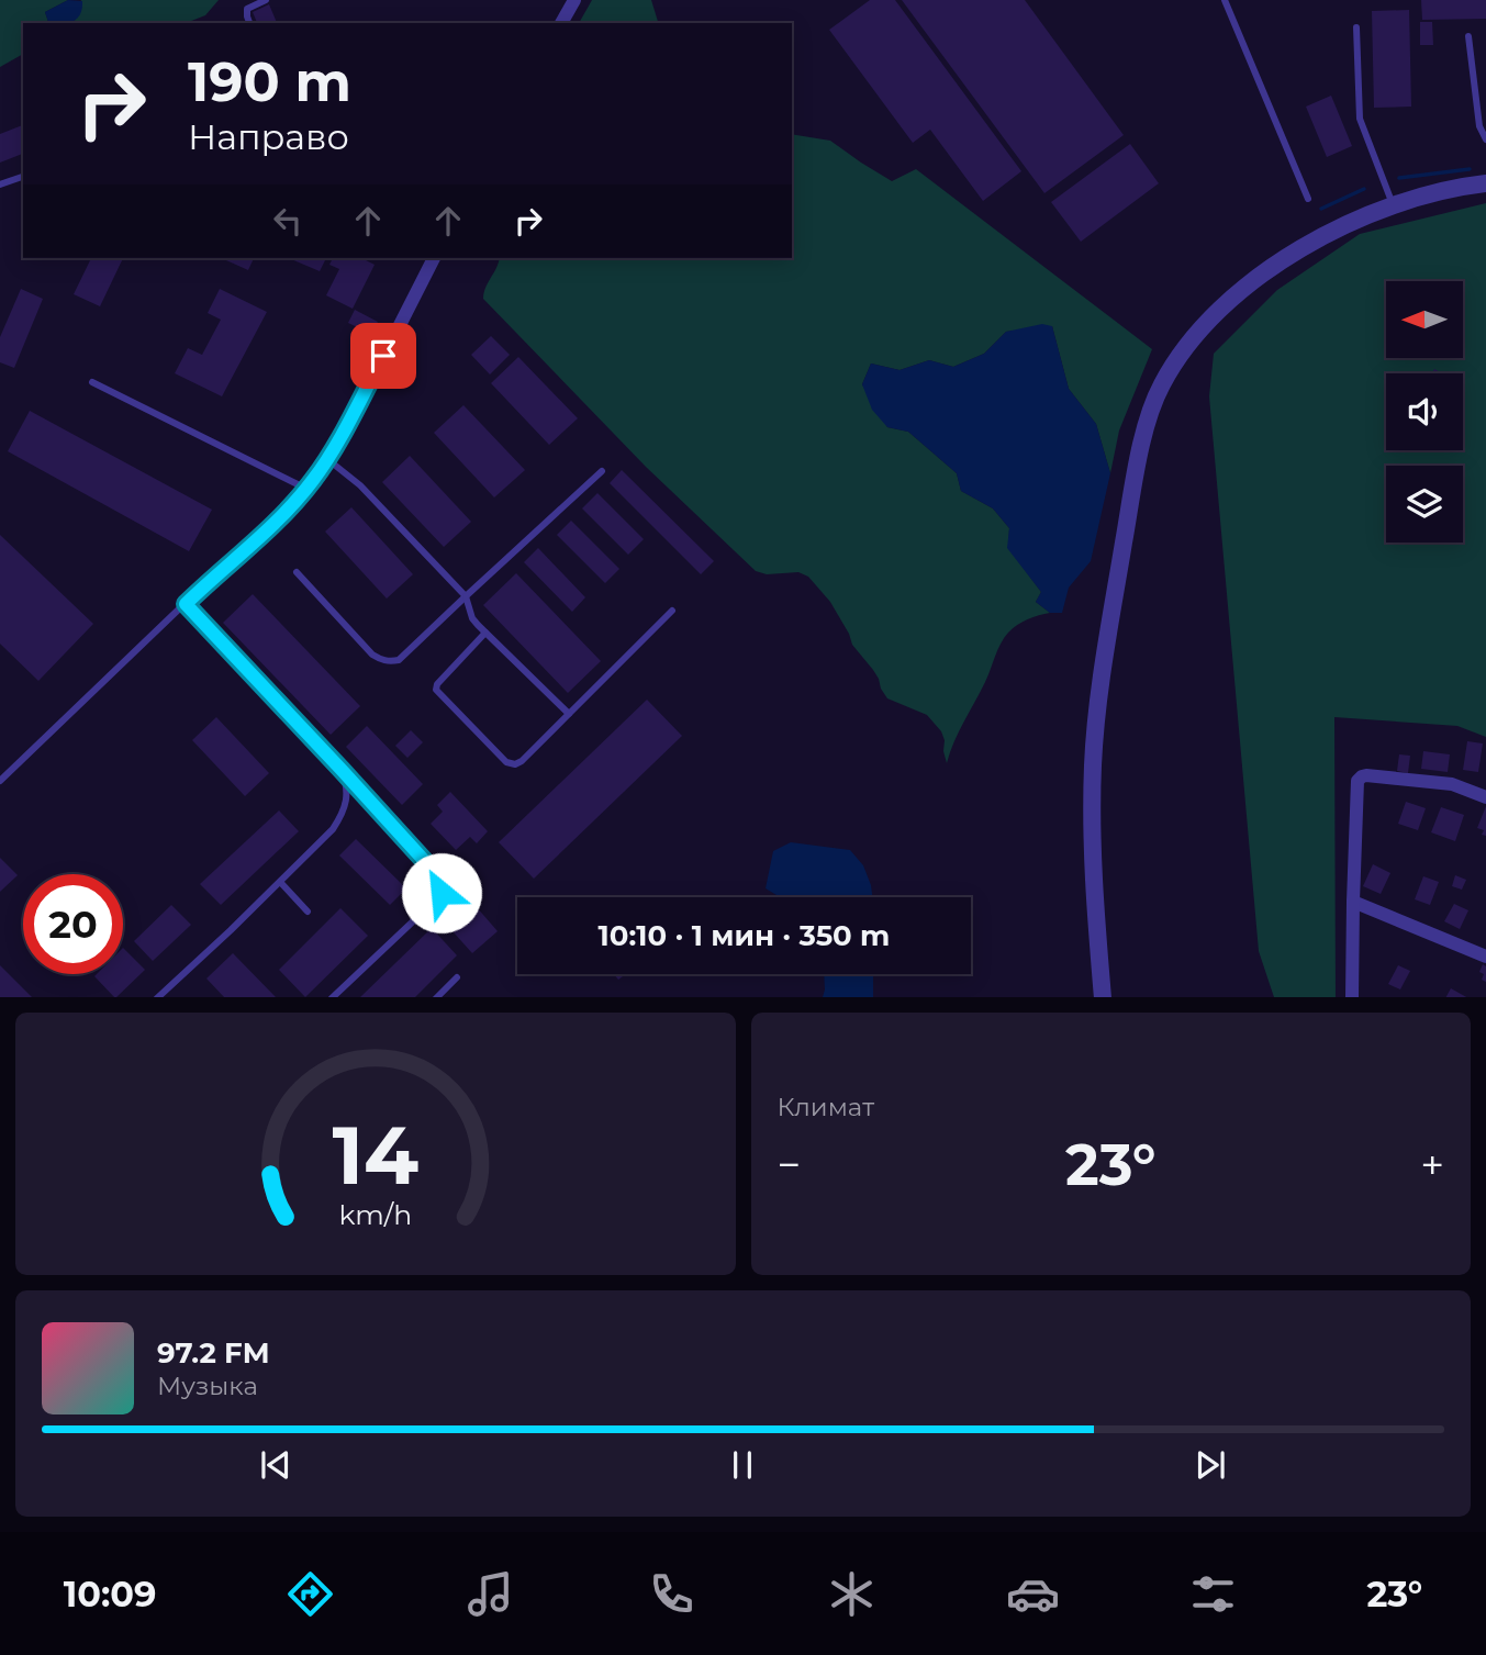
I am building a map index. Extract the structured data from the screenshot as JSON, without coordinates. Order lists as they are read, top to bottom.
{
  "north": "left",
  "page": {
    "turn": ["190 m", "Направо"],
    "limit": "20",
    "trip": "10:10 · 1 мин · 350 m",
    "tile": "Климат",
    "heat": ["−", "23°", "+"],
    "song": ["97.2 FM", "Музыка"],
    "tabs": ["10:09", "23°"],
    "gauge": ["14", "km/h"]
  }
}
